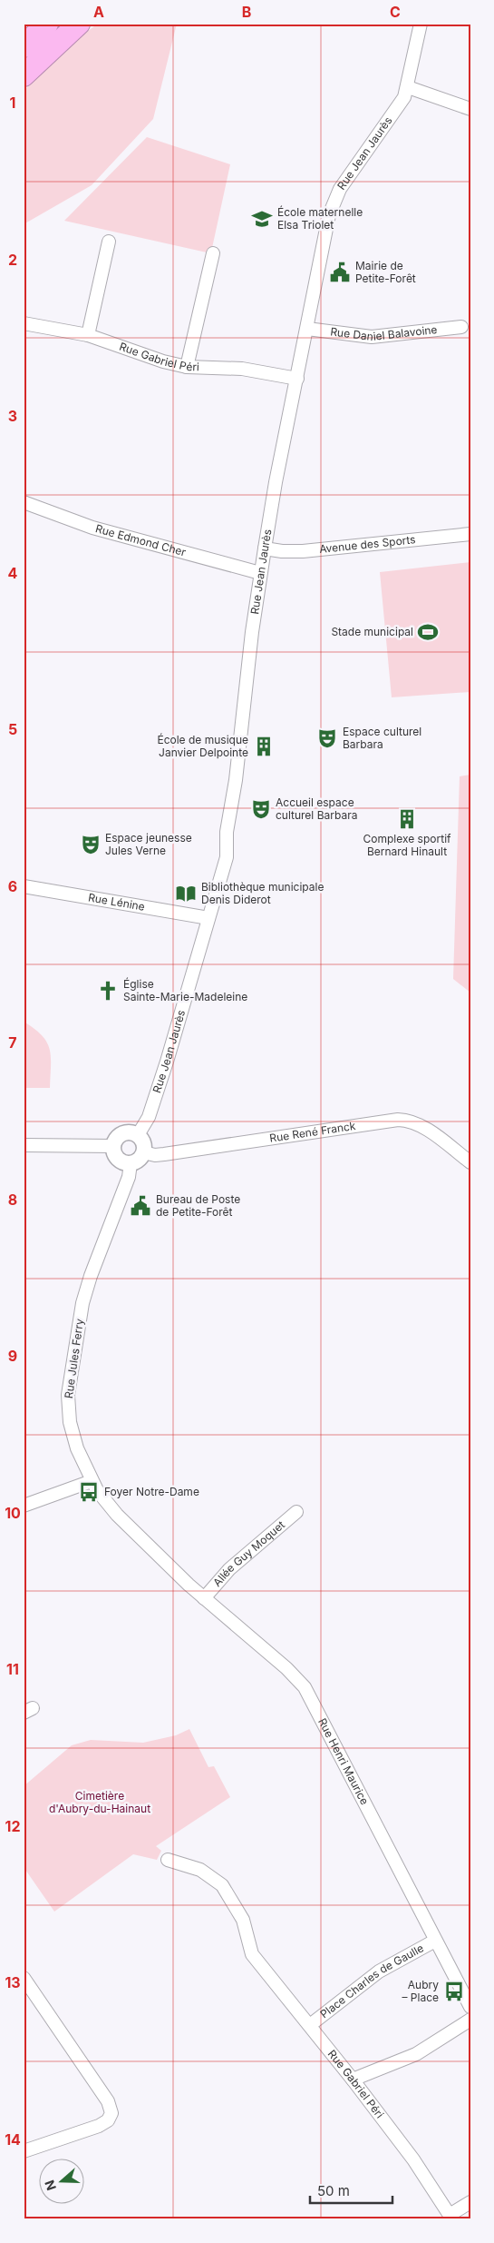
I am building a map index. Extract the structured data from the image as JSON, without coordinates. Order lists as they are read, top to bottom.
{
  "streets": {
    "street": [
      "Rue Jean Jaurès",
      "Rue Daniel Balavoine",
      "Rue Gabriel Péri",
      "Rue Edmond Cher",
      "Avenue des Sports",
      "Rue Lénine",
      "Rue René Franck",
      "Rue Jules Ferry",
      "Allée Guy Moquet",
      "Rue Henri Maurice",
      "Place Charles de Gaulle"
    ]
  },
  "crossings": [
    ["Rue Jean Jaurès", "Rue Daniel Balavoine"],
    ["Rue Jean Jaurès", "Rue Gabriel Péri"],
    ["Rue Jean Jaurès", "Rue Edmond Cher"],
    ["Rue Jean Jaurès", "Avenue des Sports"],
    ["Rue Jean Jaurès", "Rue Lénine"],
    ["Rue Jean Jaurès", "Rue René Franck"],
    ["Rue Jean Jaurès", "Rue Jules Ferry"],
    ["Rue Gabriel Péri", "Place Charles de Gaulle"],
    ["Rue René Franck", "Rue Jules Ferry"],
    ["Rue Jules Ferry", "Rue Henri Maurice"],
    ["Allée Guy Moquet", "Rue Henri Maurice"],
    ["Rue Henri Maurice", "Place Charles de Gaulle"]
  ],
  "parks": ["Cimetière d'Aubry-du-Hainaut"],
  "places": {
    "school or university": ["École maternelle Elsa Triolet"],
    "public building": ["Mairie de Petite-Forêt", "Bureau de Poste de Petite-Forêt"],
    "sports": ["Stade municipal"],
    "theatre": ["Espace culturel Barbara", "Accueil espace culturel Barbara", "Espace jeunesse Jules Verne"],
    "building": ["École de musique Janvier Delpointe", "Complexe sportif Bernard Hinault"],
    "library": ["Bibliothèque municipale Denis Diderot"],
    "church": ["Église Sainte-Marie-Madeleine"],
    "bus stop": ["Foyer Notre-Dame", "Aubry – Place"]
  },
  "scale_bar": "50 m",
  "north": "left",
  "grid": {
    "columns": ["A", "B", "C"],
    "rows": [
      "1",
      "2",
      "3",
      "4",
      "5",
      "6",
      "7",
      "8",
      "9",
      "10",
      "11",
      "12",
      "13",
      "14"
    ]
  }
}
